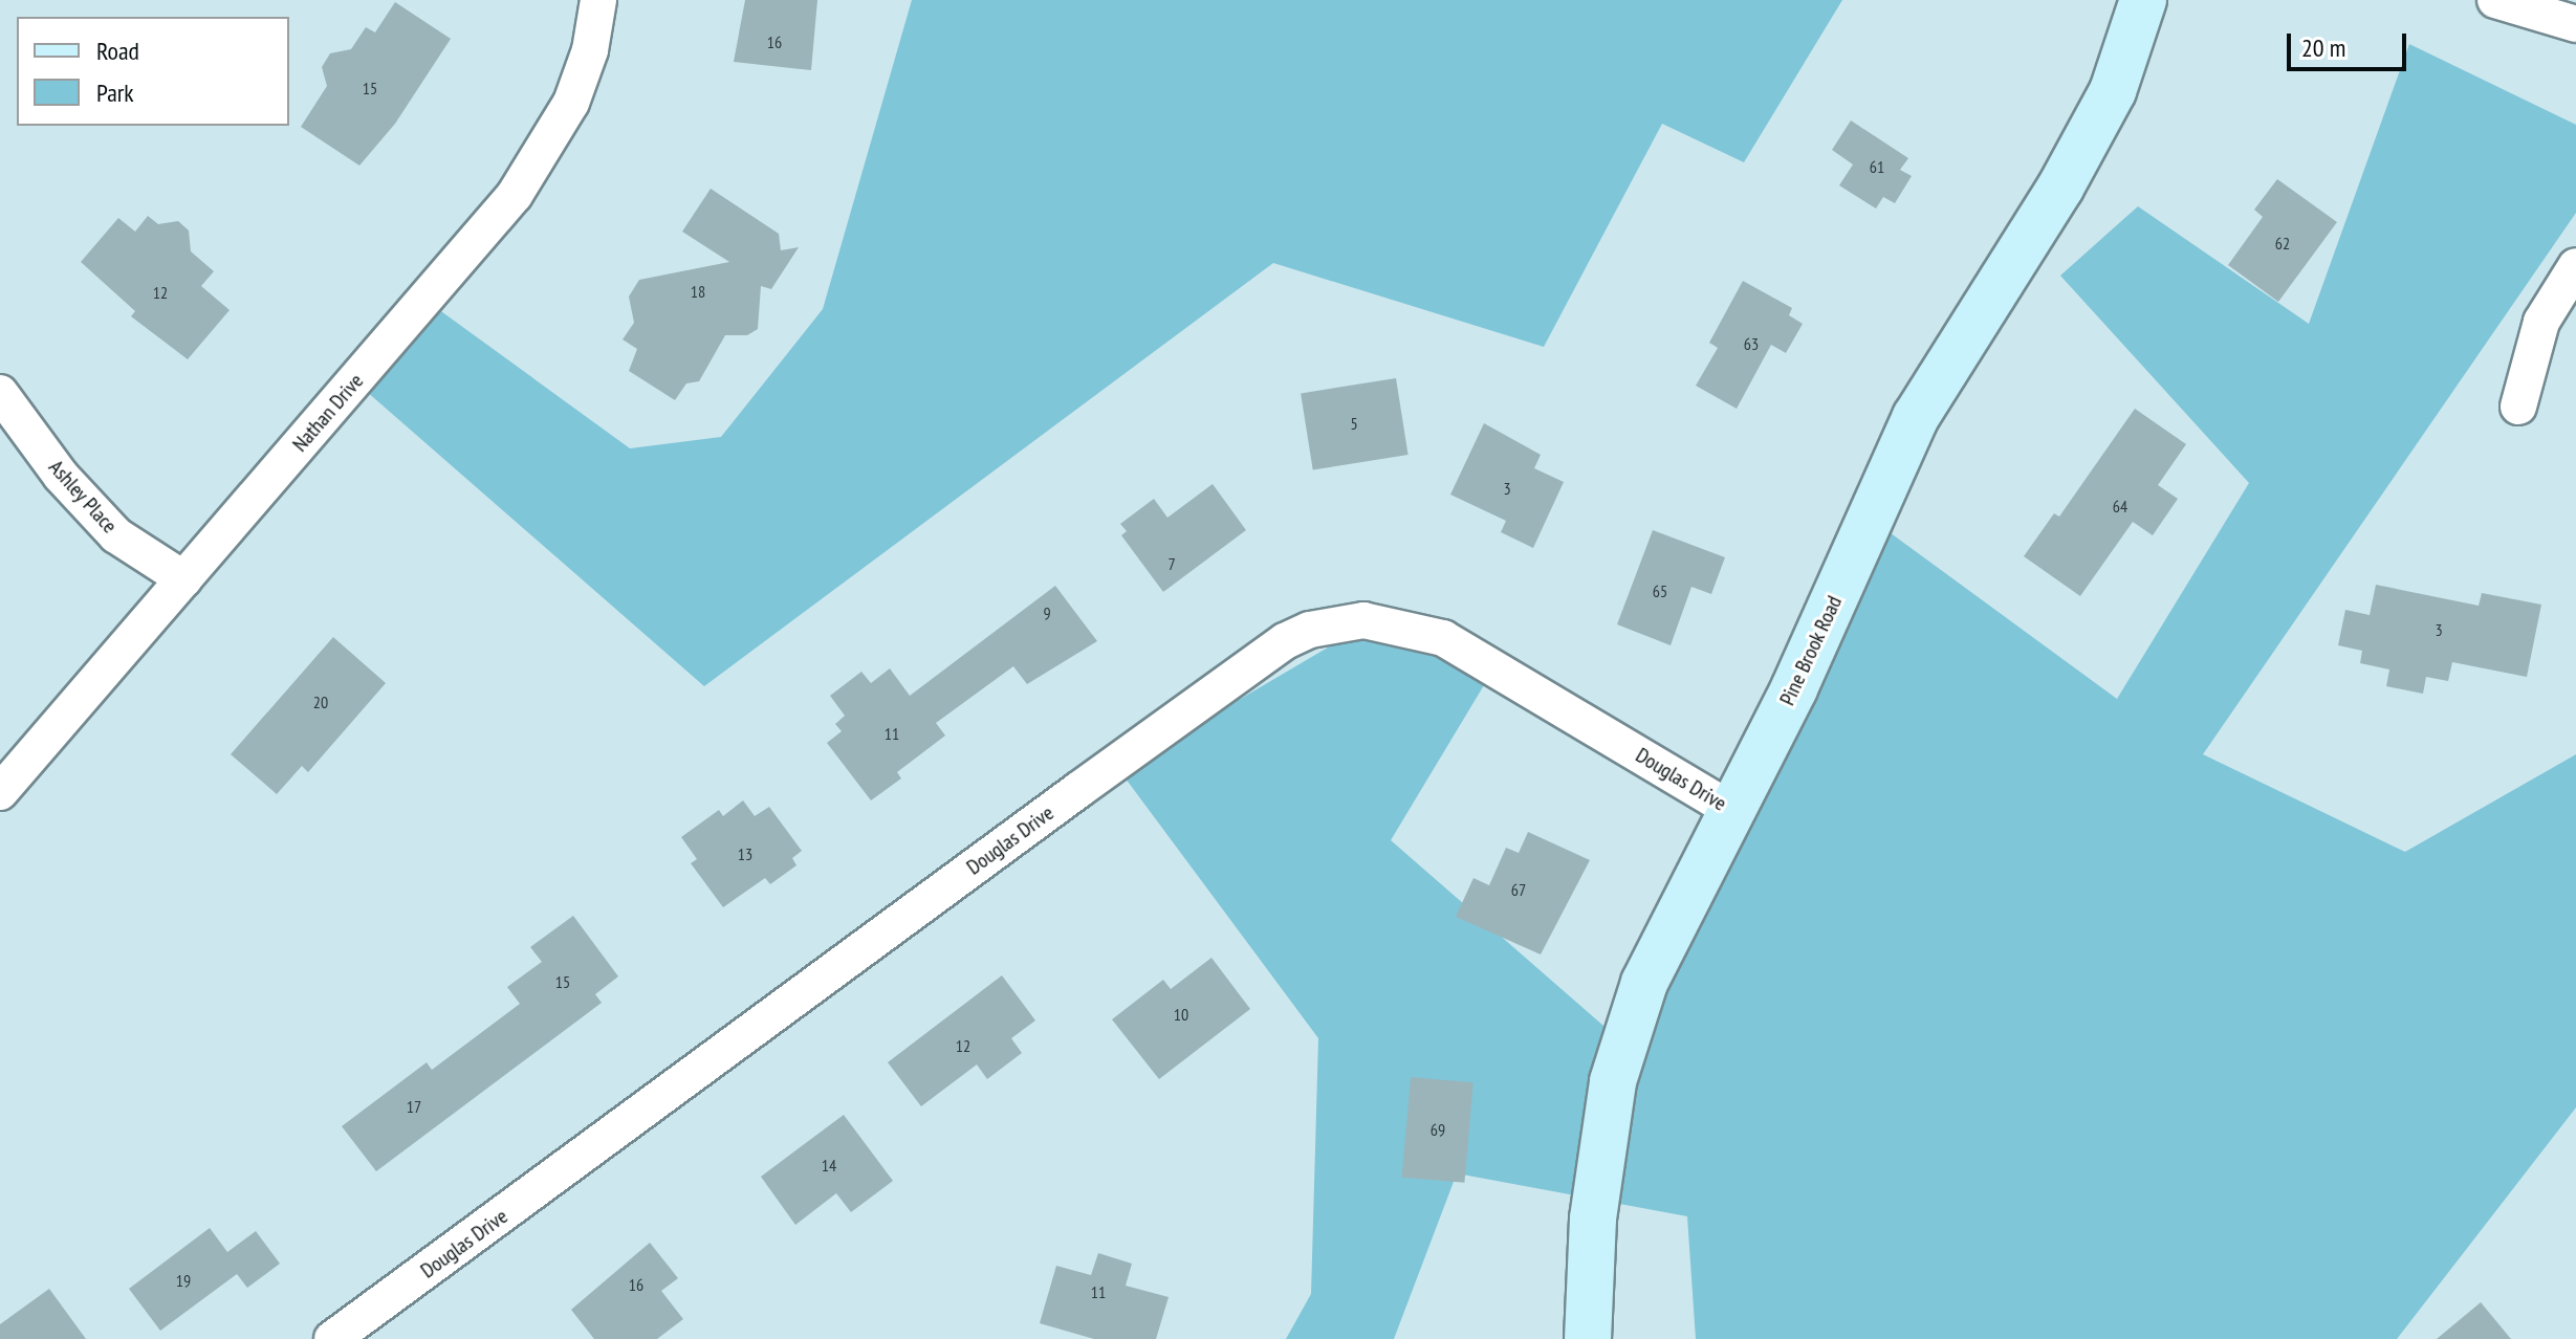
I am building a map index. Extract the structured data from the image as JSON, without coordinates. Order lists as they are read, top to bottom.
{
  "streets": {
    "street": [
      "Nathan Drive",
      "Ashley Place",
      "Pine Brook Road",
      "Douglas Drive"
    ]
  },
  "crossings": [
    ["Nathan Drive", "Ashley Place"],
    ["Pine Brook Road", "Douglas Drive"]
  ],
  "house_numbers": [
    "16",
    "15",
    "61",
    "62",
    "18",
    "12",
    "63",
    "5",
    "3",
    "64",
    "7",
    "65",
    "9",
    "3",
    "20",
    "11",
    "13",
    "67",
    "15",
    "10",
    "12",
    "17",
    "69",
    "14",
    "19",
    "16",
    "11"
  ],
  "legend": ["Road", "Park"],
  "scale_bar": "20 m"
}
